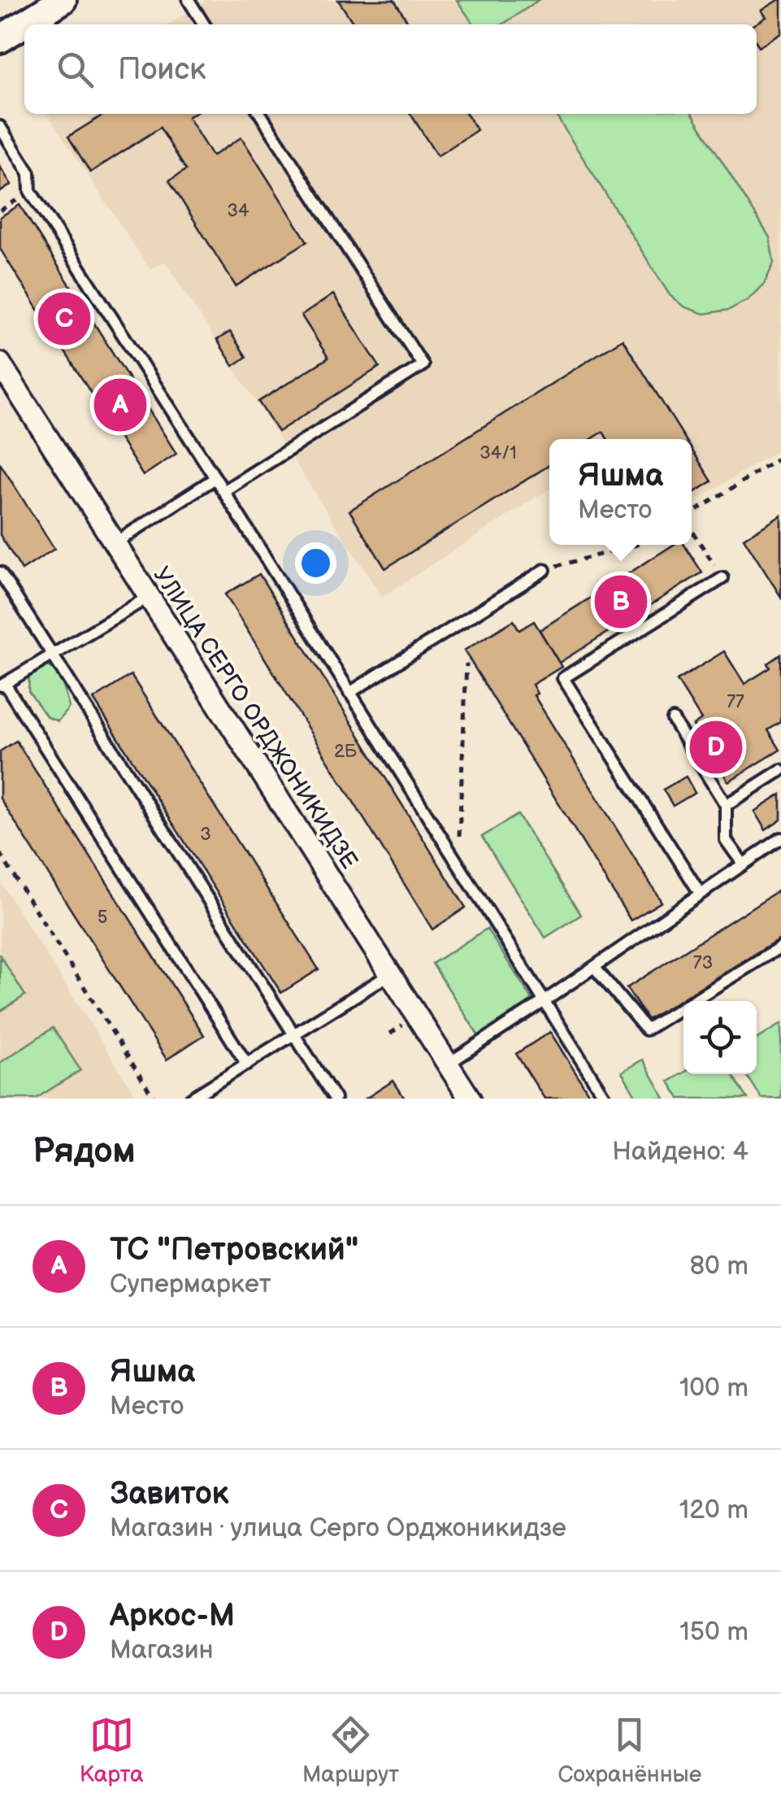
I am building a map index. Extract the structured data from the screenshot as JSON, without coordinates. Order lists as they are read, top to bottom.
{
  "streets": {
    "street": ["УЛИЦА СЕРГО ОРДЖОНИКИДЗЕ"]
  },
  "house_numbers": [
    "34",
    "34/1",
    "77",
    "2Б",
    "3",
    "5",
    "73"
  ],
  "page": {
    "search": "Поиск",
    "pins": [
      "C",
      "A",
      "B",
      "D"
    ],
    "popup": ["Яшма", "Место"],
    "heading": ["Рядом", "Найдено: 4"],
    "list": [
      {
        "mark": "A",
        "name": "ТС \"Петровский\"",
        "note": "Супермаркет",
        "value": "80 m"
      },
      {
        "mark": "B",
        "name": "Яшма",
        "note": "Место",
        "value": "100 m"
      },
      {
        "mark": "C",
        "name": "Завиток",
        "note": "Магазин · улица Серго Орджоникидзе",
        "value": "120 m"
      },
      {
        "mark": "D",
        "name": "Аркос-М",
        "note": "Магазин",
        "value": "150 m"
      }
    ],
    "nav": ["Карта", "Маршрут", "Сохранённые"]
  }
}
